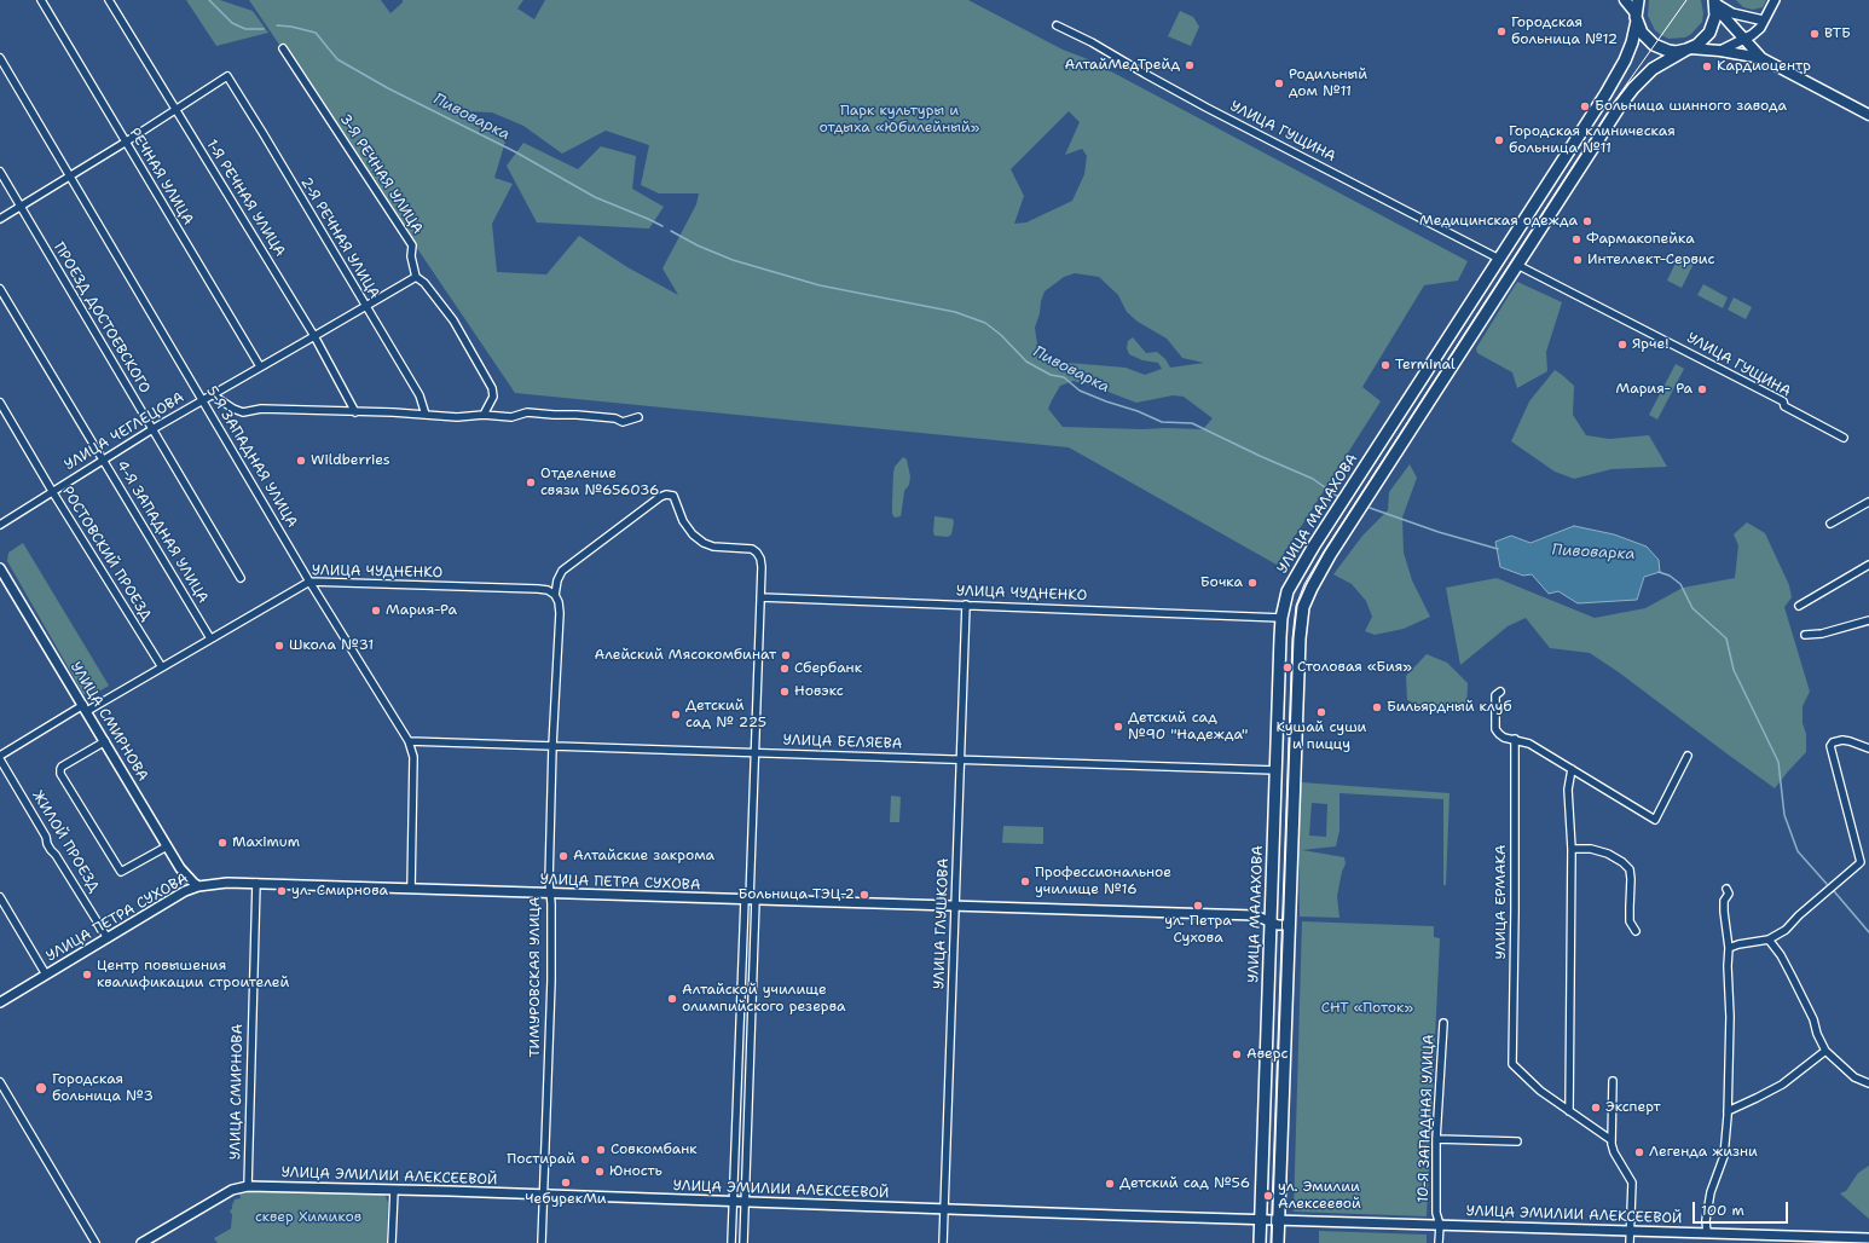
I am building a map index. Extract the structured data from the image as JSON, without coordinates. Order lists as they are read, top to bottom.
{
  "streets": {
    "main road": ["УЛИЦА МАЛАХОВА"],
    "street": [
      "УЛИЦА ГУЩИНА",
      "3-Я РЕЧНАЯ УЛИЦА",
      "РЕЧНАЯ УЛИЦА",
      "1-Я РЕЧНАЯ УЛИЦА",
      "2-Я РЕЧНАЯ УЛИЦА",
      "ПРОЕЗД ДОСТОЕВСКОГО",
      "УЛИЦА ЧЕГЛЕЦОВА",
      "5-Я ЗАПАДНАЯ УЛИЦА",
      "4-Я ЗАПАДНАЯ УЛИЦА",
      "РОСТОВСКИЙ ПРОЕЗД",
      "УЛИЦА ЧУДНЕНКО",
      "УЛИЦА СМИРНОВА",
      "УЛИЦА БЕЛЯЕВА",
      "ЖИЛОЙ ПРОЕЗД",
      "УЛИЦА ПЕТРА СУХОВА",
      "УЛИЦА ЕРМАКА",
      "УЛИЦА ГЛУШКОВА",
      "ТИМУРОВСКАЯ УЛИЦА",
      "10-Я ЗАПАДНАЯ УЛИЦА",
      "УЛИЦА ЭМИЛИИ АЛЕКСЕЕВОЙ"
    ]
  },
  "crossings": [
    ["УЛИЦА ГУЩИНА", "УЛИЦА МАЛАХОВА"],
    ["3-Я РЕЧНАЯ УЛИЦА", "УЛИЦА ЧЕГЛЕЦОВА"],
    ["РЕЧНАЯ УЛИЦА", "УЛИЦА ЧЕГЛЕЦОВА"],
    ["1-Я РЕЧНАЯ УЛИЦА", "2-Я РЕЧНАЯ УЛИЦА"],
    ["1-Я РЕЧНАЯ УЛИЦА", "УЛИЦА ЧЕГЛЕЦОВА"],
    ["2-Я РЕЧНАЯ УЛИЦА", "УЛИЦА ЧЕГЛЕЦОВА"],
    ["ПРОЕЗД ДОСТОЕВСКОГО", "УЛИЦА ЧЕГЛЕЦОВА"],
    ["УЛИЦА ЧЕГЛЕЦОВА", "5-Я ЗАПАДНАЯ УЛИЦА"],
    ["УЛИЦА ЧЕГЛЕЦОВА", "4-Я ЗАПАДНАЯ УЛИЦА"],
    ["УЛИЦА ЧЕГЛЕЦОВА", "РОСТОВСКИЙ ПРОЕЗД"],
    ["5-Я ЗАПАДНАЯ УЛИЦА", "УЛИЦА ЧУДНЕНКО"],
    ["5-Я ЗАПАДНАЯ УЛИЦА", "УЛИЦА БЕЛЯЕВА"],
    ["5-Я ЗАПАДНАЯ УЛИЦА", "УЛИЦА ПЕТРА СУХОВА"],
    ["УЛИЦА МАЛАХОВА", "УЛИЦА ЧУДНЕНКО"],
    ["УЛИЦА МАЛАХОВА", "УЛИЦА БЕЛЯЕВА"],
    ["УЛИЦА МАЛАХОВА", "УЛИЦА ПЕТРА СУХОВА"],
    ["УЛИЦА МАЛАХОВА", "УЛИЦА ЭМИЛИИ АЛЕКСЕЕВОЙ"],
    ["4-Я ЗАПАДНАЯ УЛИЦА", "УЛИЦА ЧУДНЕНКО"],
    ["РОСТОВСКИЙ ПРОЕЗД", "УЛИЦА ЧУДНЕНКО"],
    ["УЛИЦА ЧУДНЕНКО", "УЛИЦА СМИРНОВА"],
    ["УЛИЦА ЧУДНЕНКО", "ЖИЛОЙ ПРОЕЗД"],
    ["УЛИЦА ЧУДНЕНКО", "УЛИЦА ГЛУШКОВА"],
    ["УЛИЦА ЧУДНЕНКО", "ТИМУРОВСКАЯ УЛИЦА"],
    ["УЛИЦА СМИРНОВА", "УЛИЦА ПЕТРА СУХОВА"],
    ["УЛИЦА СМИРНОВА", "УЛИЦА ЭМИЛИИ АЛЕКСЕЕВОЙ"],
    ["УЛИЦА БЕЛЯЕВА", "УЛИЦА ГЛУШКОВА"],
    ["УЛИЦА БЕЛЯЕВА", "ТИМУРОВСКАЯ УЛИЦА"],
    ["ЖИЛОЙ ПРОЕЗД", "УЛИЦА ПЕТРА СУХОВА"],
    ["УЛИЦА ПЕТРА СУХОВА", "УЛИЦА ГЛУШКОВА"],
    ["УЛИЦА ПЕТРА СУХОВА", "ТИМУРОВСКАЯ УЛИЦА"],
    ["УЛИЦА ГЛУШКОВА", "УЛИЦА ЭМИЛИИ АЛЕКСЕЕВОЙ"],
    ["ТИМУРОВСКАЯ УЛИЦА", "УЛИЦА ЭМИЛИИ АЛЕКСЕЕВОЙ"],
    ["10-Я ЗАПАДНАЯ УЛИЦА", "УЛИЦА ЭМИЛИИ АЛЕКСЕЕВОЙ"]
  ],
  "water": ["Пивоварка"],
  "parks": ["Парк культуры и отдыха «Юбилейный»", "СНТ «Поток»", "сквер Химиков"],
  "places": [
    "Городская больница №12",
    "ВТБ",
    "АлтайМедТрейд",
    "Кардиоцентр",
    "Родильный дом №11",
    "Больница шинного завода",
    "Городская клиническая больница №11",
    "Медицинская одежда",
    "Фармакопейка",
    "Интеллект-Сервис",
    "Ярче!",
    "Terminal",
    "Мария- Ра",
    "Wildberries",
    "Отделение связи №656036",
    "Бочка",
    "Мария-Ра",
    "Школа №31",
    "Алейский Мясокомбинат",
    "Столовая «Бия»",
    "Сбербанк",
    "Новэкс",
    "Бильярдный клуб",
    "Кушай суши и пиццу",
    "Детский сад № 225",
    "Детский сад №90 \"Надежда\"",
    "Maximum",
    "Алтайские закрома",
    "Профессиональное училище №16",
    "ул. Смирнова",
    "Больница ТЭЦ-2",
    "ул. Петра Сухова",
    "Центр повышения квалификации строителей",
    "Алтайской училище олимпийского резерва",
    "Аверс",
    "Городская больница №3",
    "Эксперт",
    "Совкомбанк",
    "Легенда жизни",
    "Постирай",
    "Юность",
    "ЧебурекМи",
    "Детский сад №56",
    "ул. Эмилии Алексеевой"
  ],
  "scale_bar": "100 m"
}
